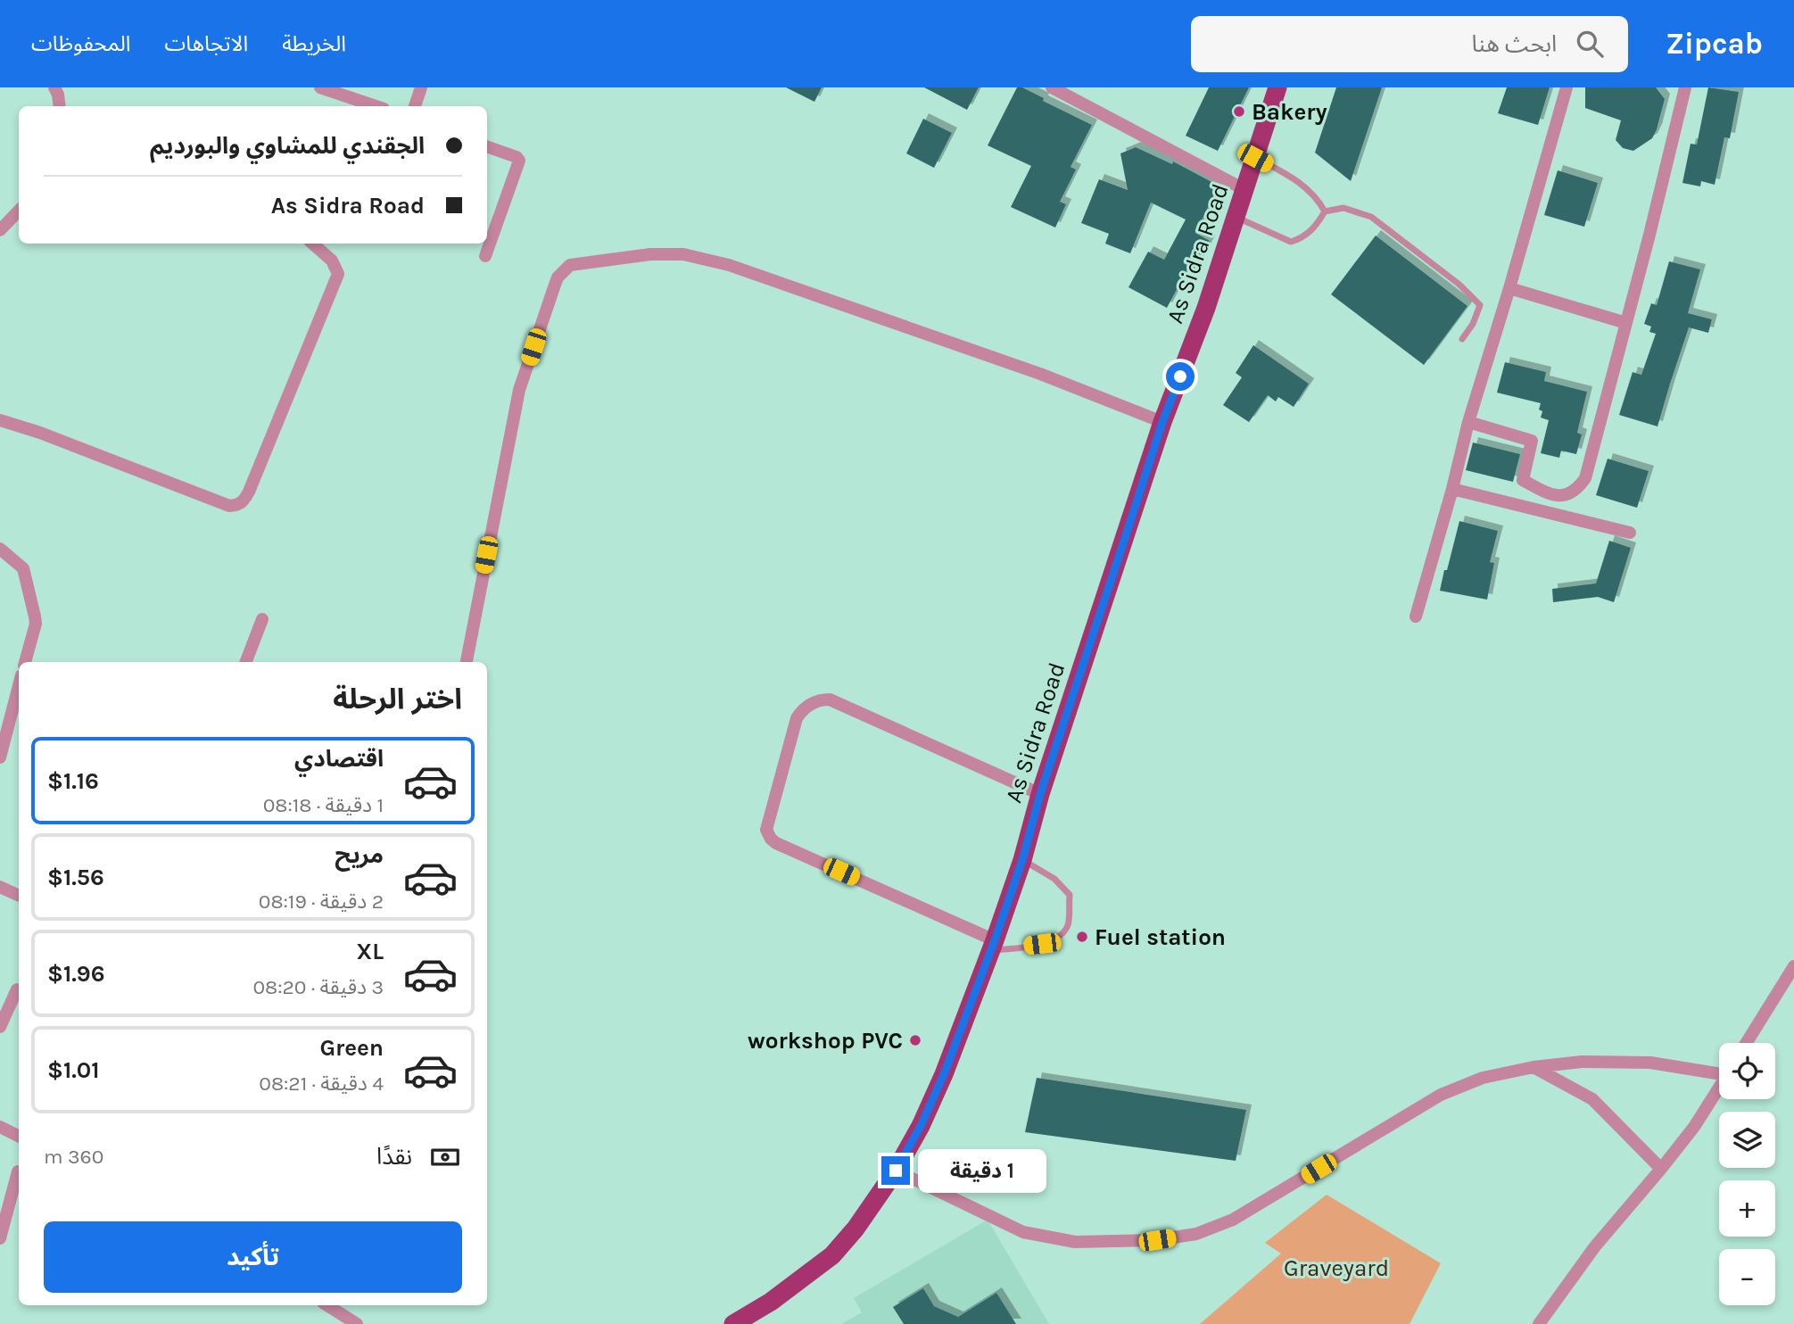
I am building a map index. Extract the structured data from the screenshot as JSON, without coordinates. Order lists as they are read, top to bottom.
{
  "streets": {
    "main road": ["As Sidra Road"]
  },
  "parks": ["Graveyard"],
  "places": ["Bakery", "Fuel station", "workshop PVC"],
  "page": {
    "header": "Zipcab",
    "search": "ابحث هنا",
    "nav": ["الخريطة", "الاتجاهات", "المحفوظات"],
    "banner": ["الجقندي للمشاوي والبورديم", "As Sidra Road"],
    "heading": "اختر الرحلة",
    "list": [
      {
        "name": "اقتصادي",
        "note": "1 دقيقة · 08:18",
        "value": "$1.16"
      },
      {
        "name": "مريح",
        "note": "2 دقيقة · 08:19",
        "value": "$1.56"
      },
      {
        "name": "XL",
        "note": "3 دقيقة · 08:20",
        "value": "$1.96"
      },
      {
        "name": "Green",
        "note": "4 دقيقة · 08:21",
        "value": "$1.01"
      }
    ],
    "map_buttons": ["+", "−"],
    "pay": ["نقدًا", "360 m"],
    "bubble": "1 دقيقة",
    "buttons": "تأكيد"
  }
}
